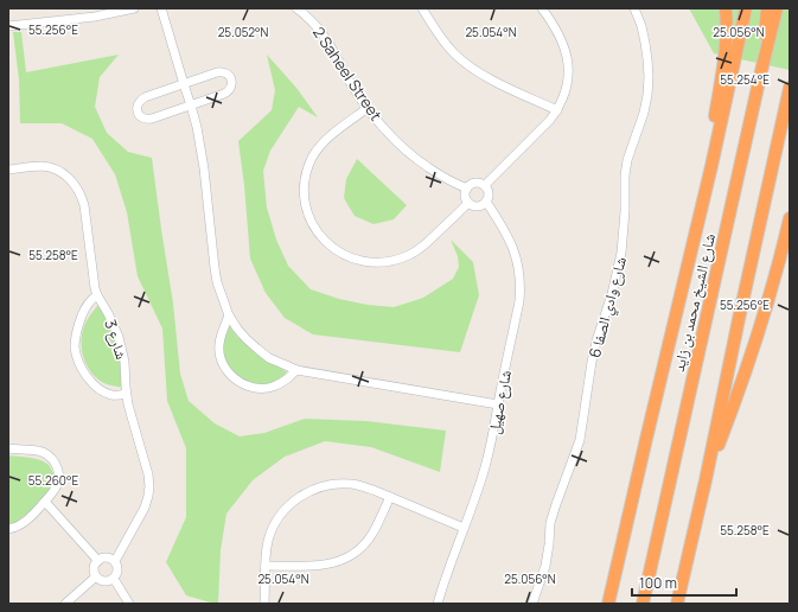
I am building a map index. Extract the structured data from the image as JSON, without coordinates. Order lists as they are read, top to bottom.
{
  "streets": {
    "highway": ["شارع الشيخ محمد بن زايد"],
    "street": [
      "2 Saheel Street",
      "شارع وادي الصفا 6",
      "3 شارع",
      "شارع صهيل"
    ]
  },
  "crossings": [
    ["2 Saheel Street", "شارع صهيل"]
  ],
  "scale_bar": "100 m",
  "coordinates": [
    "55.256°E",
    "25.052°N",
    "25.054°N",
    "25.056°N",
    "55.254°E",
    "55.258°E",
    "55.260°E"
  ]
}
